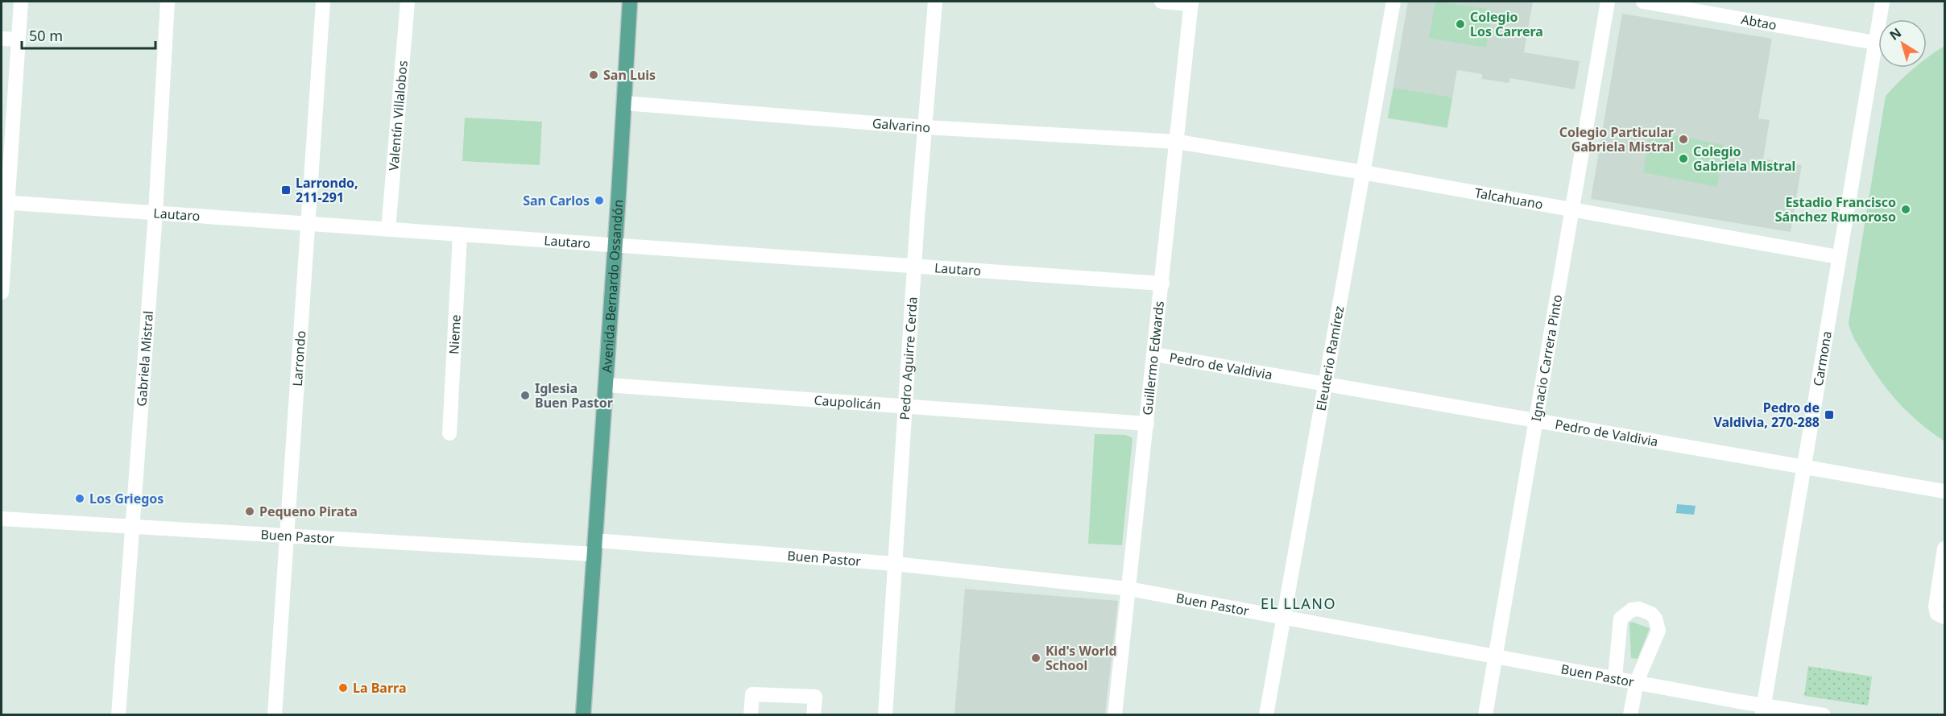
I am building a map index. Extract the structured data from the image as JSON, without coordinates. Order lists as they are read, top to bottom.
{
  "streets": {
    "main road": ["Avenida Bernardo Ossandón"],
    "street": [
      "Abtao",
      "Valentín Villalobos",
      "Galvarino",
      "Talcahuano",
      "Lautaro",
      "Nieme",
      "Larrondo",
      "Pedro Aguirre Cerda",
      "Eleuterio Ramírez",
      "Carmona",
      "Gabriela Mistral",
      "Guillermo Edwards",
      "Ignacio Carrera Pinto",
      "Pedro de Valdivia",
      "Caupolicán",
      "Buen Pastor"
    ]
  },
  "crossings": [
    ["Abtao", "Carmona"],
    ["Valentín Villalobos", "Lautaro"],
    ["Galvarino", "Talcahuano"],
    ["Galvarino", "Avenida Bernardo Ossandón"],
    ["Galvarino", "Pedro Aguirre Cerda"],
    ["Galvarino", "Guillermo Edwards"],
    ["Talcahuano", "Eleuterio Ramírez"],
    ["Talcahuano", "Carmona"],
    ["Talcahuano", "Guillermo Edwards"],
    ["Talcahuano", "Ignacio Carrera Pinto"],
    ["Lautaro", "Avenida Bernardo Ossandón"],
    ["Lautaro", "Nieme"],
    ["Lautaro", "Larrondo"],
    ["Lautaro", "Pedro Aguirre Cerda"],
    ["Lautaro", "Gabriela Mistral"],
    ["Lautaro", "Guillermo Edwards"],
    ["Avenida Bernardo Ossandón", "Caupolicán"],
    ["Avenida Bernardo Ossandón", "Buen Pastor"],
    ["Larrondo", "Buen Pastor"],
    ["Pedro Aguirre Cerda", "Caupolicán"],
    ["Pedro Aguirre Cerda", "Buen Pastor"],
    ["Eleuterio Ramírez", "Pedro de Valdivia"],
    ["Eleuterio Ramírez", "Buen Pastor"],
    ["Carmona", "Pedro de Valdivia"],
    ["Carmona", "Buen Pastor"],
    ["Gabriela Mistral", "Buen Pastor"],
    ["Guillermo Edwards", "Pedro de Valdivia"],
    ["Guillermo Edwards", "Caupolicán"],
    ["Guillermo Edwards", "Buen Pastor"],
    ["Ignacio Carrera Pinto", "Pedro de Valdivia"],
    ["Ignacio Carrera Pinto", "Buen Pastor"]
  ],
  "districts": ["EL LLANO"],
  "places": {
    "other": [
      "Colegio Los Carrera",
      "San Luis",
      "Colegio Particular Gabriela Mistral",
      "Colegio Gabriela Mistral",
      "San Carlos",
      "Estadio Francisco Sánchez Rumoroso",
      "Iglesia Buen Pastor",
      "Los Griegos",
      "Pequeno Pirata",
      "Kid's World School",
      "La Barra"
    ],
    "transit": ["Larrondo, 211-291", "Pedro de Valdivia, 270-288"]
  },
  "scale_bar": "50 m",
  "north": "top left"
}
